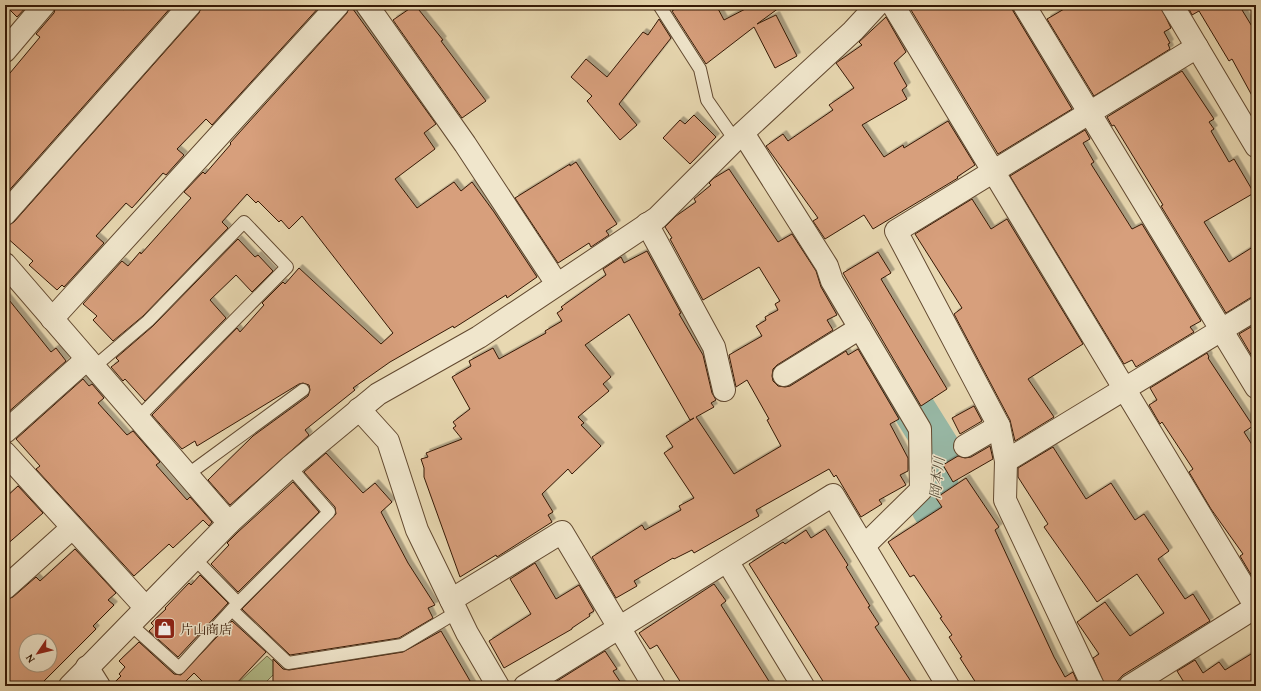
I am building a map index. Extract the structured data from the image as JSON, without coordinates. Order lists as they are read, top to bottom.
{
  "water": ["岡本川"],
  "places": {
    "shop": ["片山商店"]
  },
  "north": "bottom left"
}
